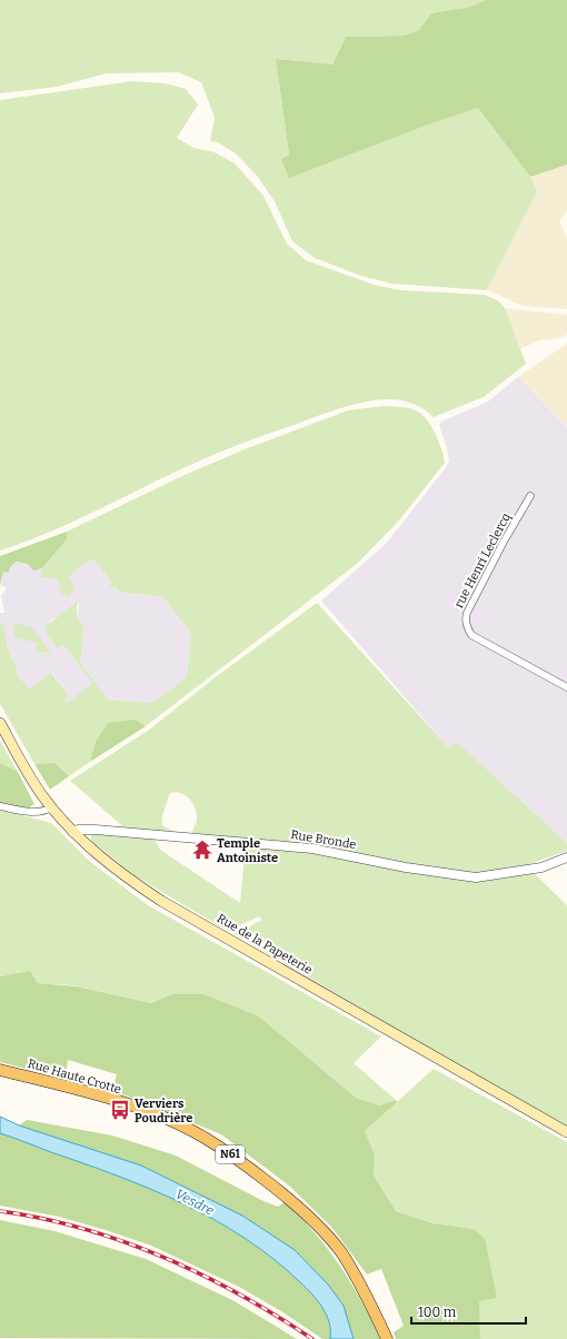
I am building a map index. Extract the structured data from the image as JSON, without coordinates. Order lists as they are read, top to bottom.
{
  "streets": {
    "main road": ["Rue de la Papeterie", "Rue Haute Crotte", "N61"],
    "street": ["rue Henri Leclercq", "Rue Bronde"]
  },
  "crossings": [
    ["Rue Bronde", "Rue de la Papeterie"]
  ],
  "water": ["Vesdre"],
  "places": {
    "temple": ["Temple Antoiniste"],
    "bus stop": ["Verviers Poudrière"]
  },
  "scale_bar": "100 m"
}
